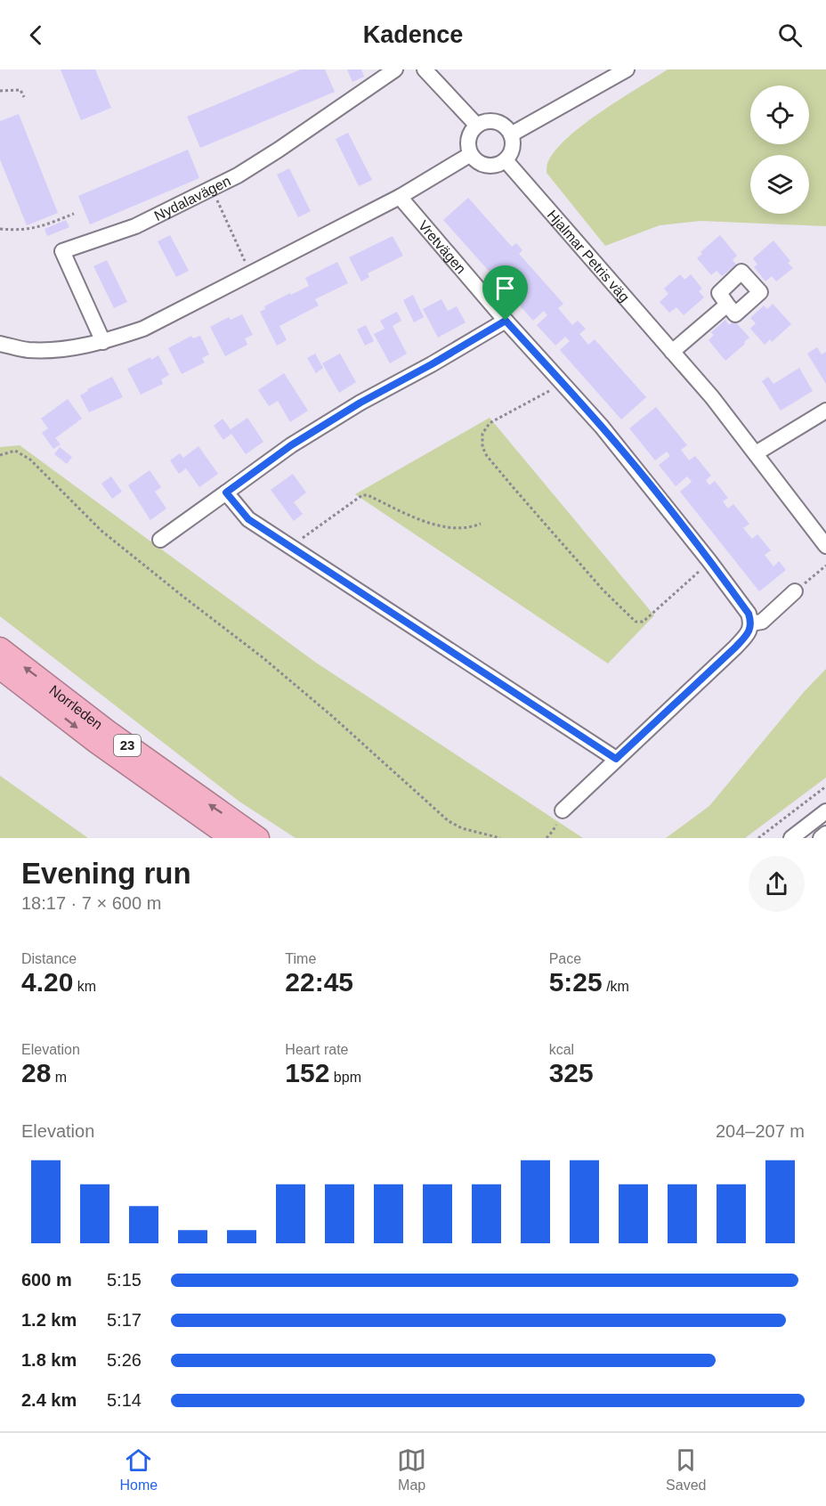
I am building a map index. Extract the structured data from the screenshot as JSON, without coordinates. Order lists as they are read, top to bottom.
{
  "streets": {
    "highway": ["Norrleden", "23"],
    "street": ["Nydalavägen", "Vretvägen", "Hjalmar Petris väg"]
  },
  "page": {
    "header": "Kadence",
    "heading": ["Evening run", "18:17 · 7 × 600 m"],
    "stats": [
      ["Distance", "4.20 km"],
      ["Time", "22:45"],
      ["Pace", "5:25 /km"],
      ["Elevation", "28 m"],
      ["Heart rate", "152 bpm"],
      ["kcal", "325"]
    ],
    "chart": ["Elevation", "204–207 m"],
    "list": [
      {
        "name": "600 m",
        "note": "5:15"
      },
      {
        "name": "1.2 km",
        "note": "5:17"
      },
      {
        "name": "1.8 km",
        "note": "5:26"
      },
      {
        "name": "2.4 km",
        "note": "5:14"
      }
    ],
    "tabs": ["Home", "Map", "Saved"]
  }
}
